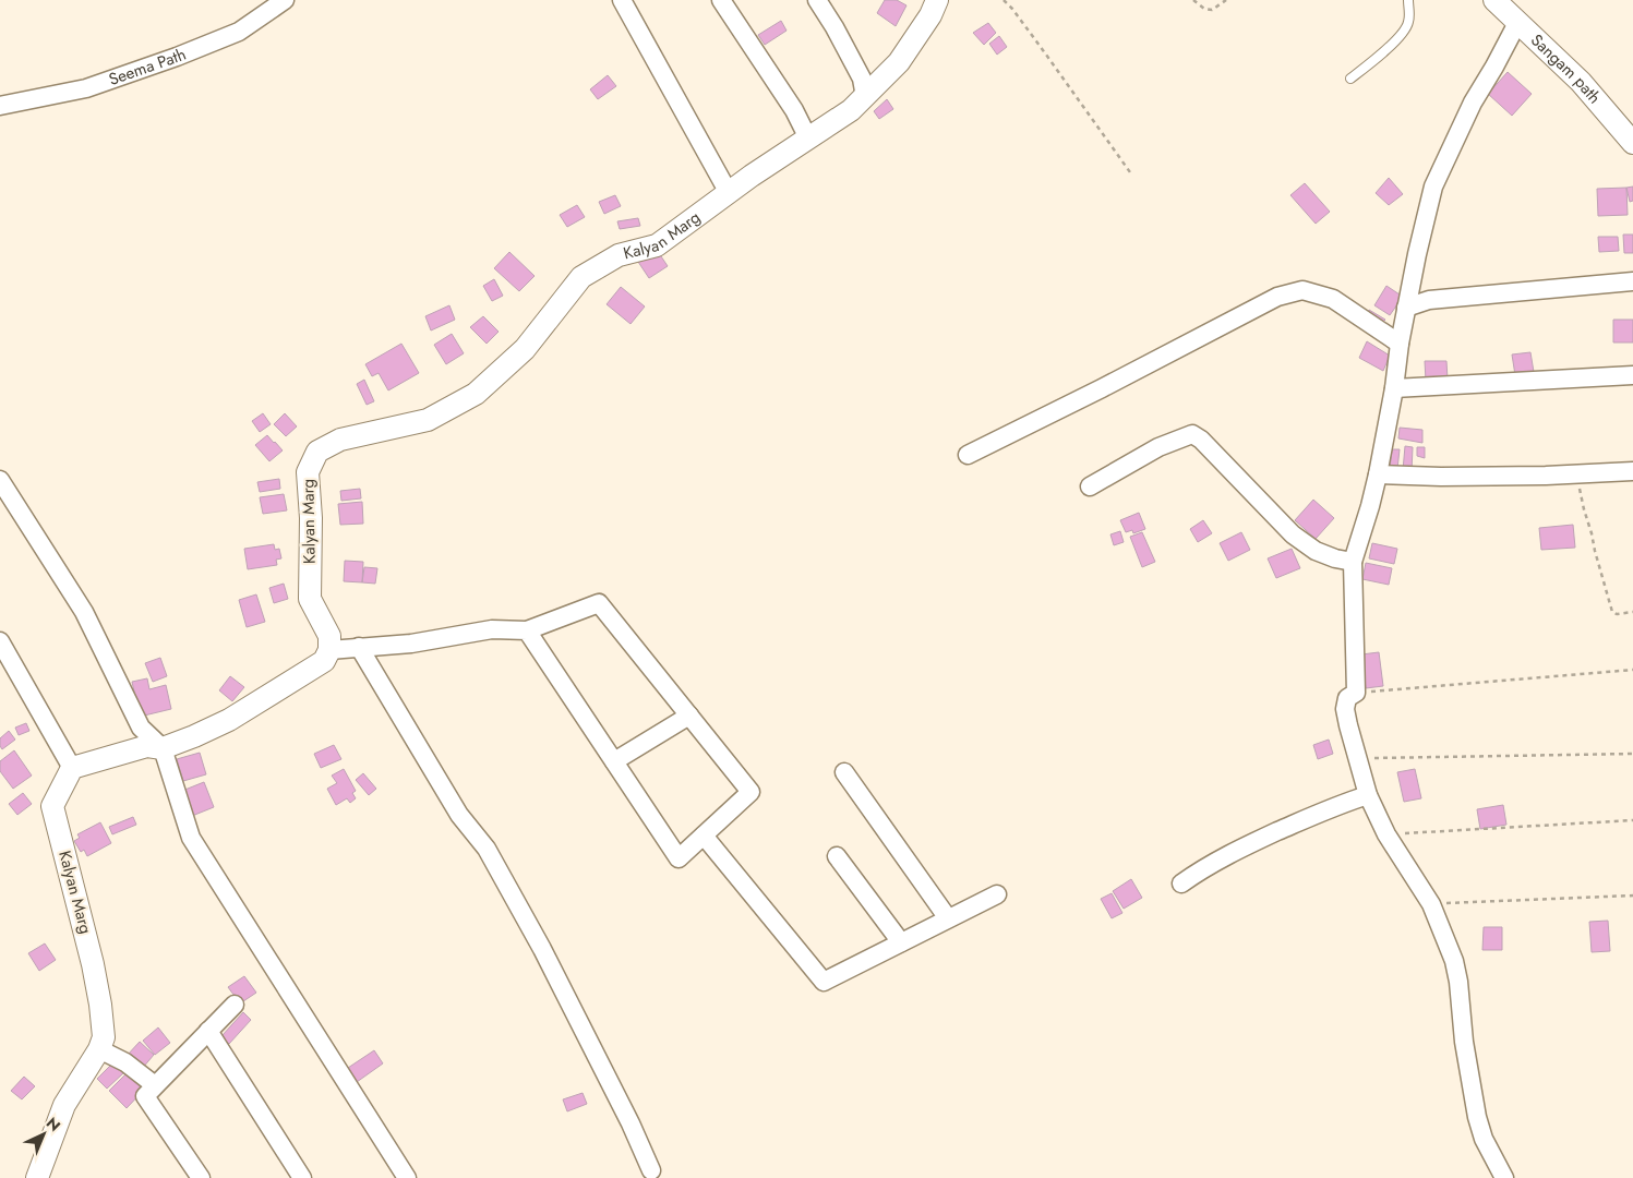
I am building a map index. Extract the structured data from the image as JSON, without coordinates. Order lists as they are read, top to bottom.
{
  "streets": {
    "street": ["Seema Path", "Sangam path", "Kalyan Marg"]
  },
  "north": "top right"
}
